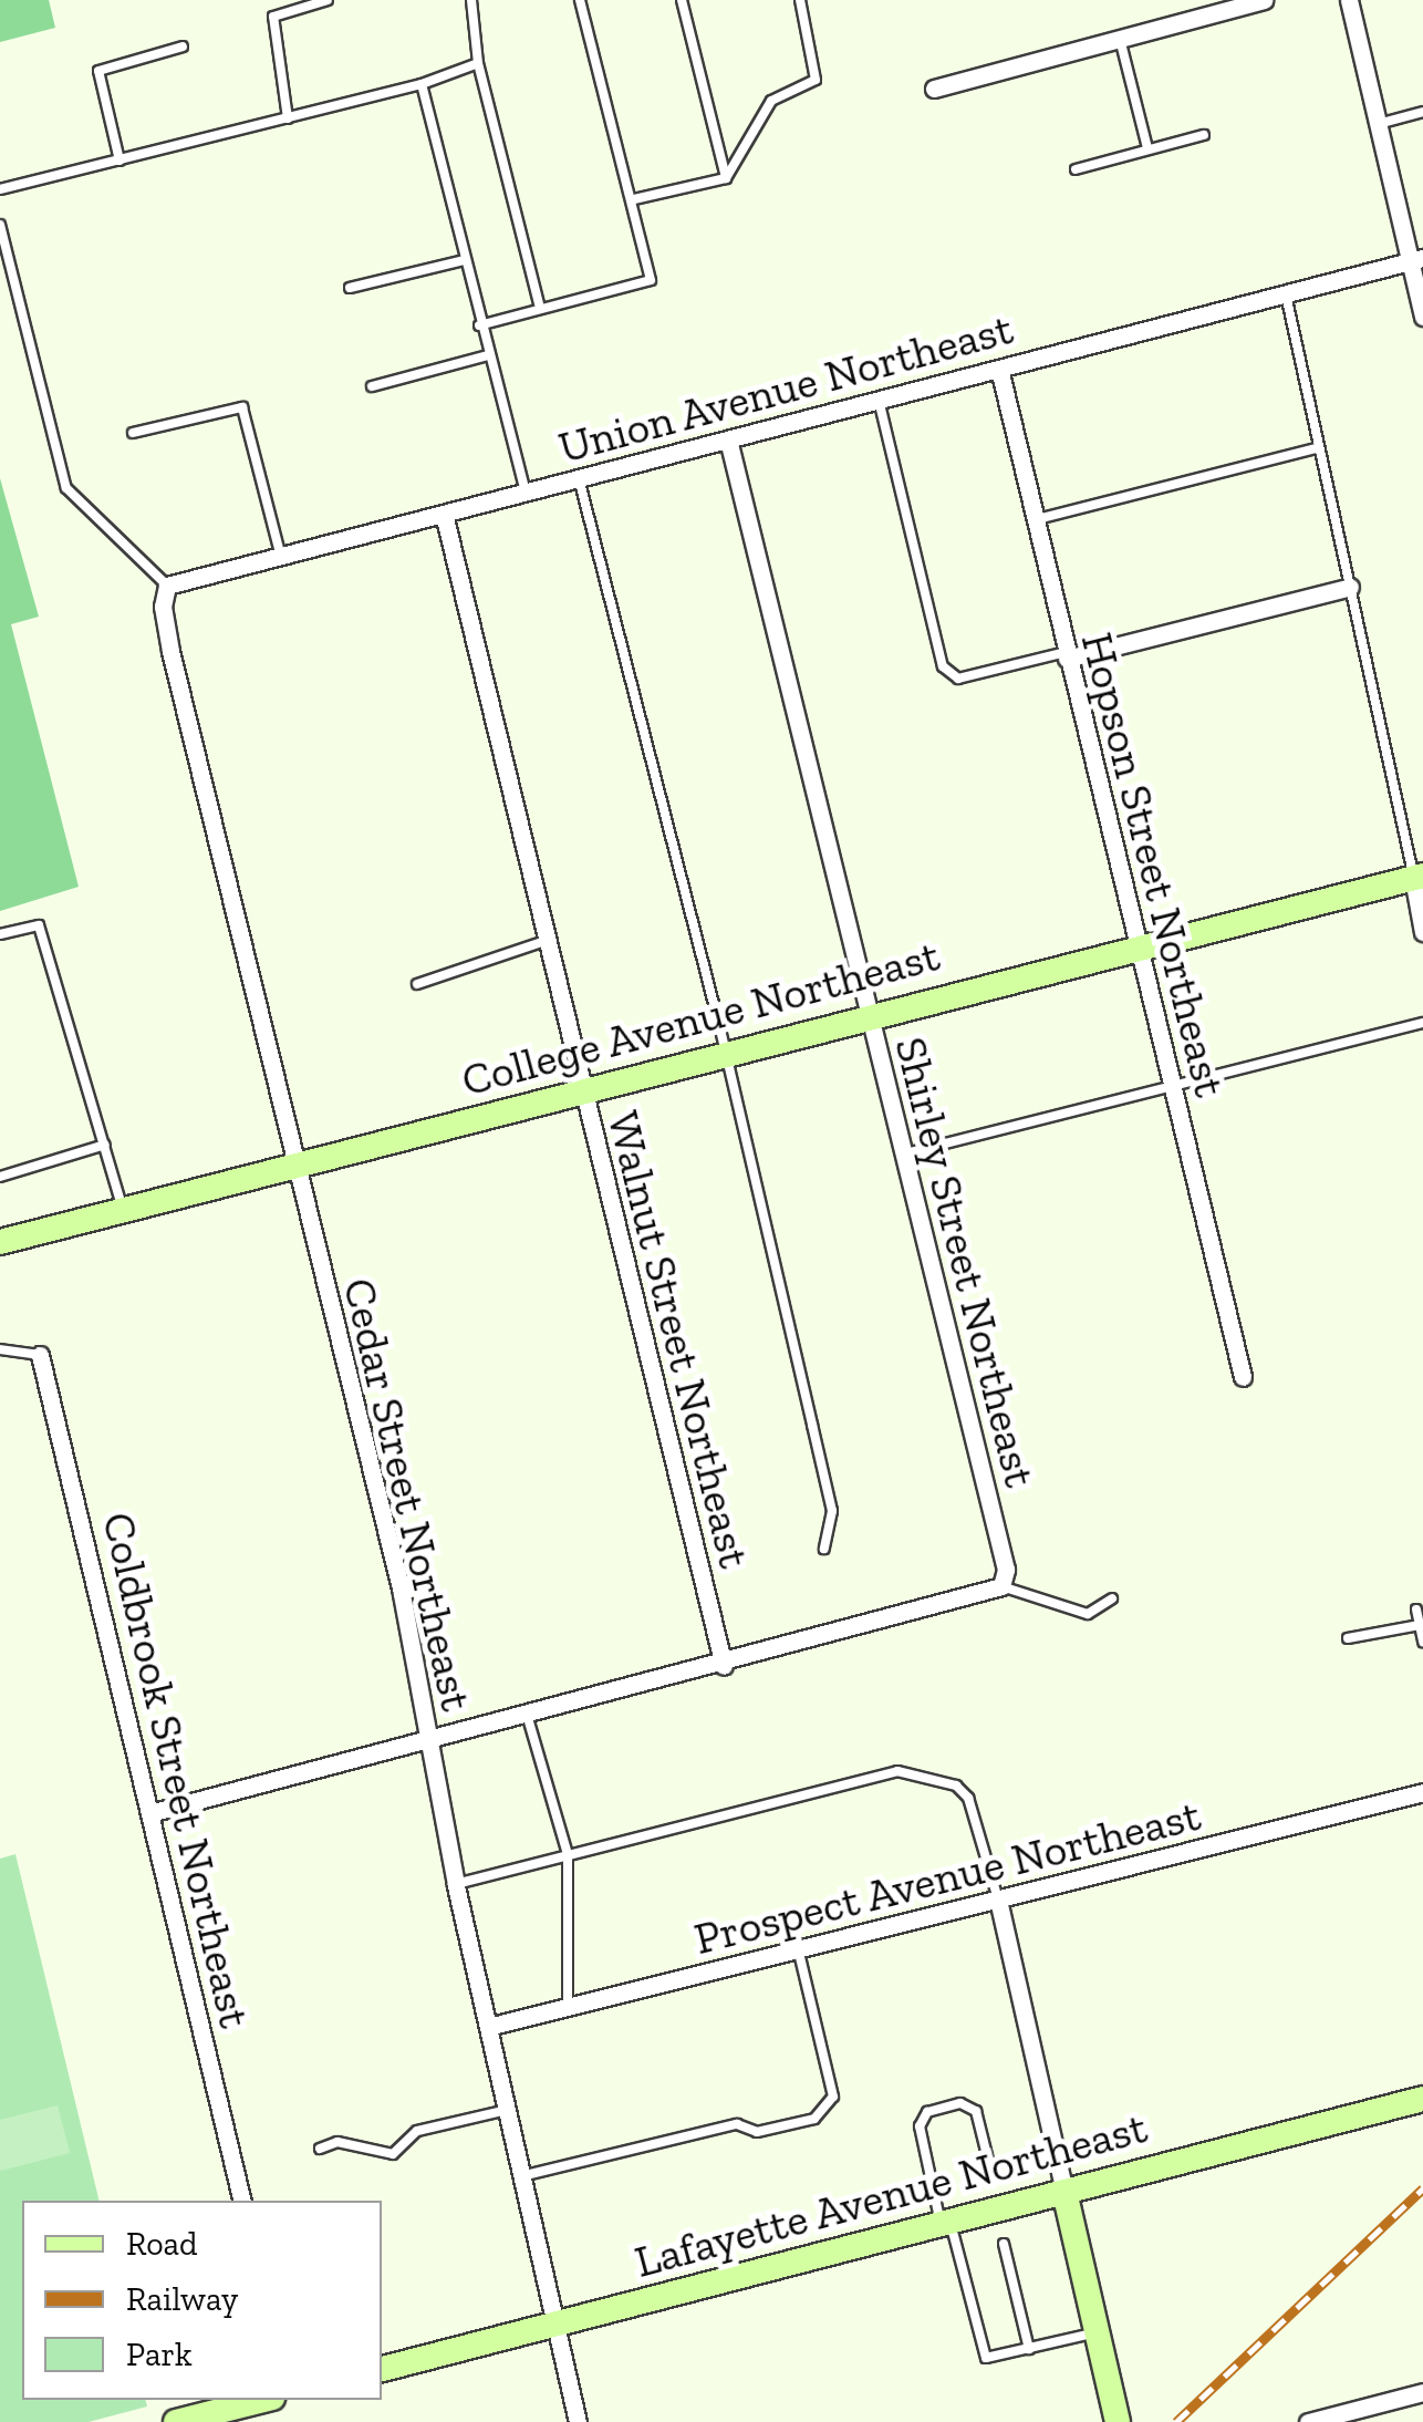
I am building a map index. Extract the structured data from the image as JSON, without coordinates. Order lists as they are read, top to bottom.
{
  "streets": {
    "main road": ["College Avenue Northeast", "Lafayette Avenue Northeast"],
    "street": [
      "Union Avenue Northeast",
      "Hopson Street Northeast",
      "Shirley Street Northeast",
      "Walnut Street Northeast",
      "Cedar Street Northeast",
      "Coldbrook Street Northeast",
      "Prospect Avenue Northeast"
    ]
  },
  "crossings": [
    ["Union Avenue Northeast", "Hopson Street Northeast"],
    ["Union Avenue Northeast", "Shirley Street Northeast"],
    ["Union Avenue Northeast", "Walnut Street Northeast"],
    ["Union Avenue Northeast", "Cedar Street Northeast"],
    ["Hopson Street Northeast", "College Avenue Northeast"],
    ["College Avenue Northeast", "Shirley Street Northeast"],
    ["College Avenue Northeast", "Walnut Street Northeast"],
    ["College Avenue Northeast", "Cedar Street Northeast"],
    ["Cedar Street Northeast", "Prospect Avenue Northeast"],
    ["Cedar Street Northeast", "Lafayette Avenue Northeast"]
  ],
  "legend": ["Road", "Railway", "Park"]
}
